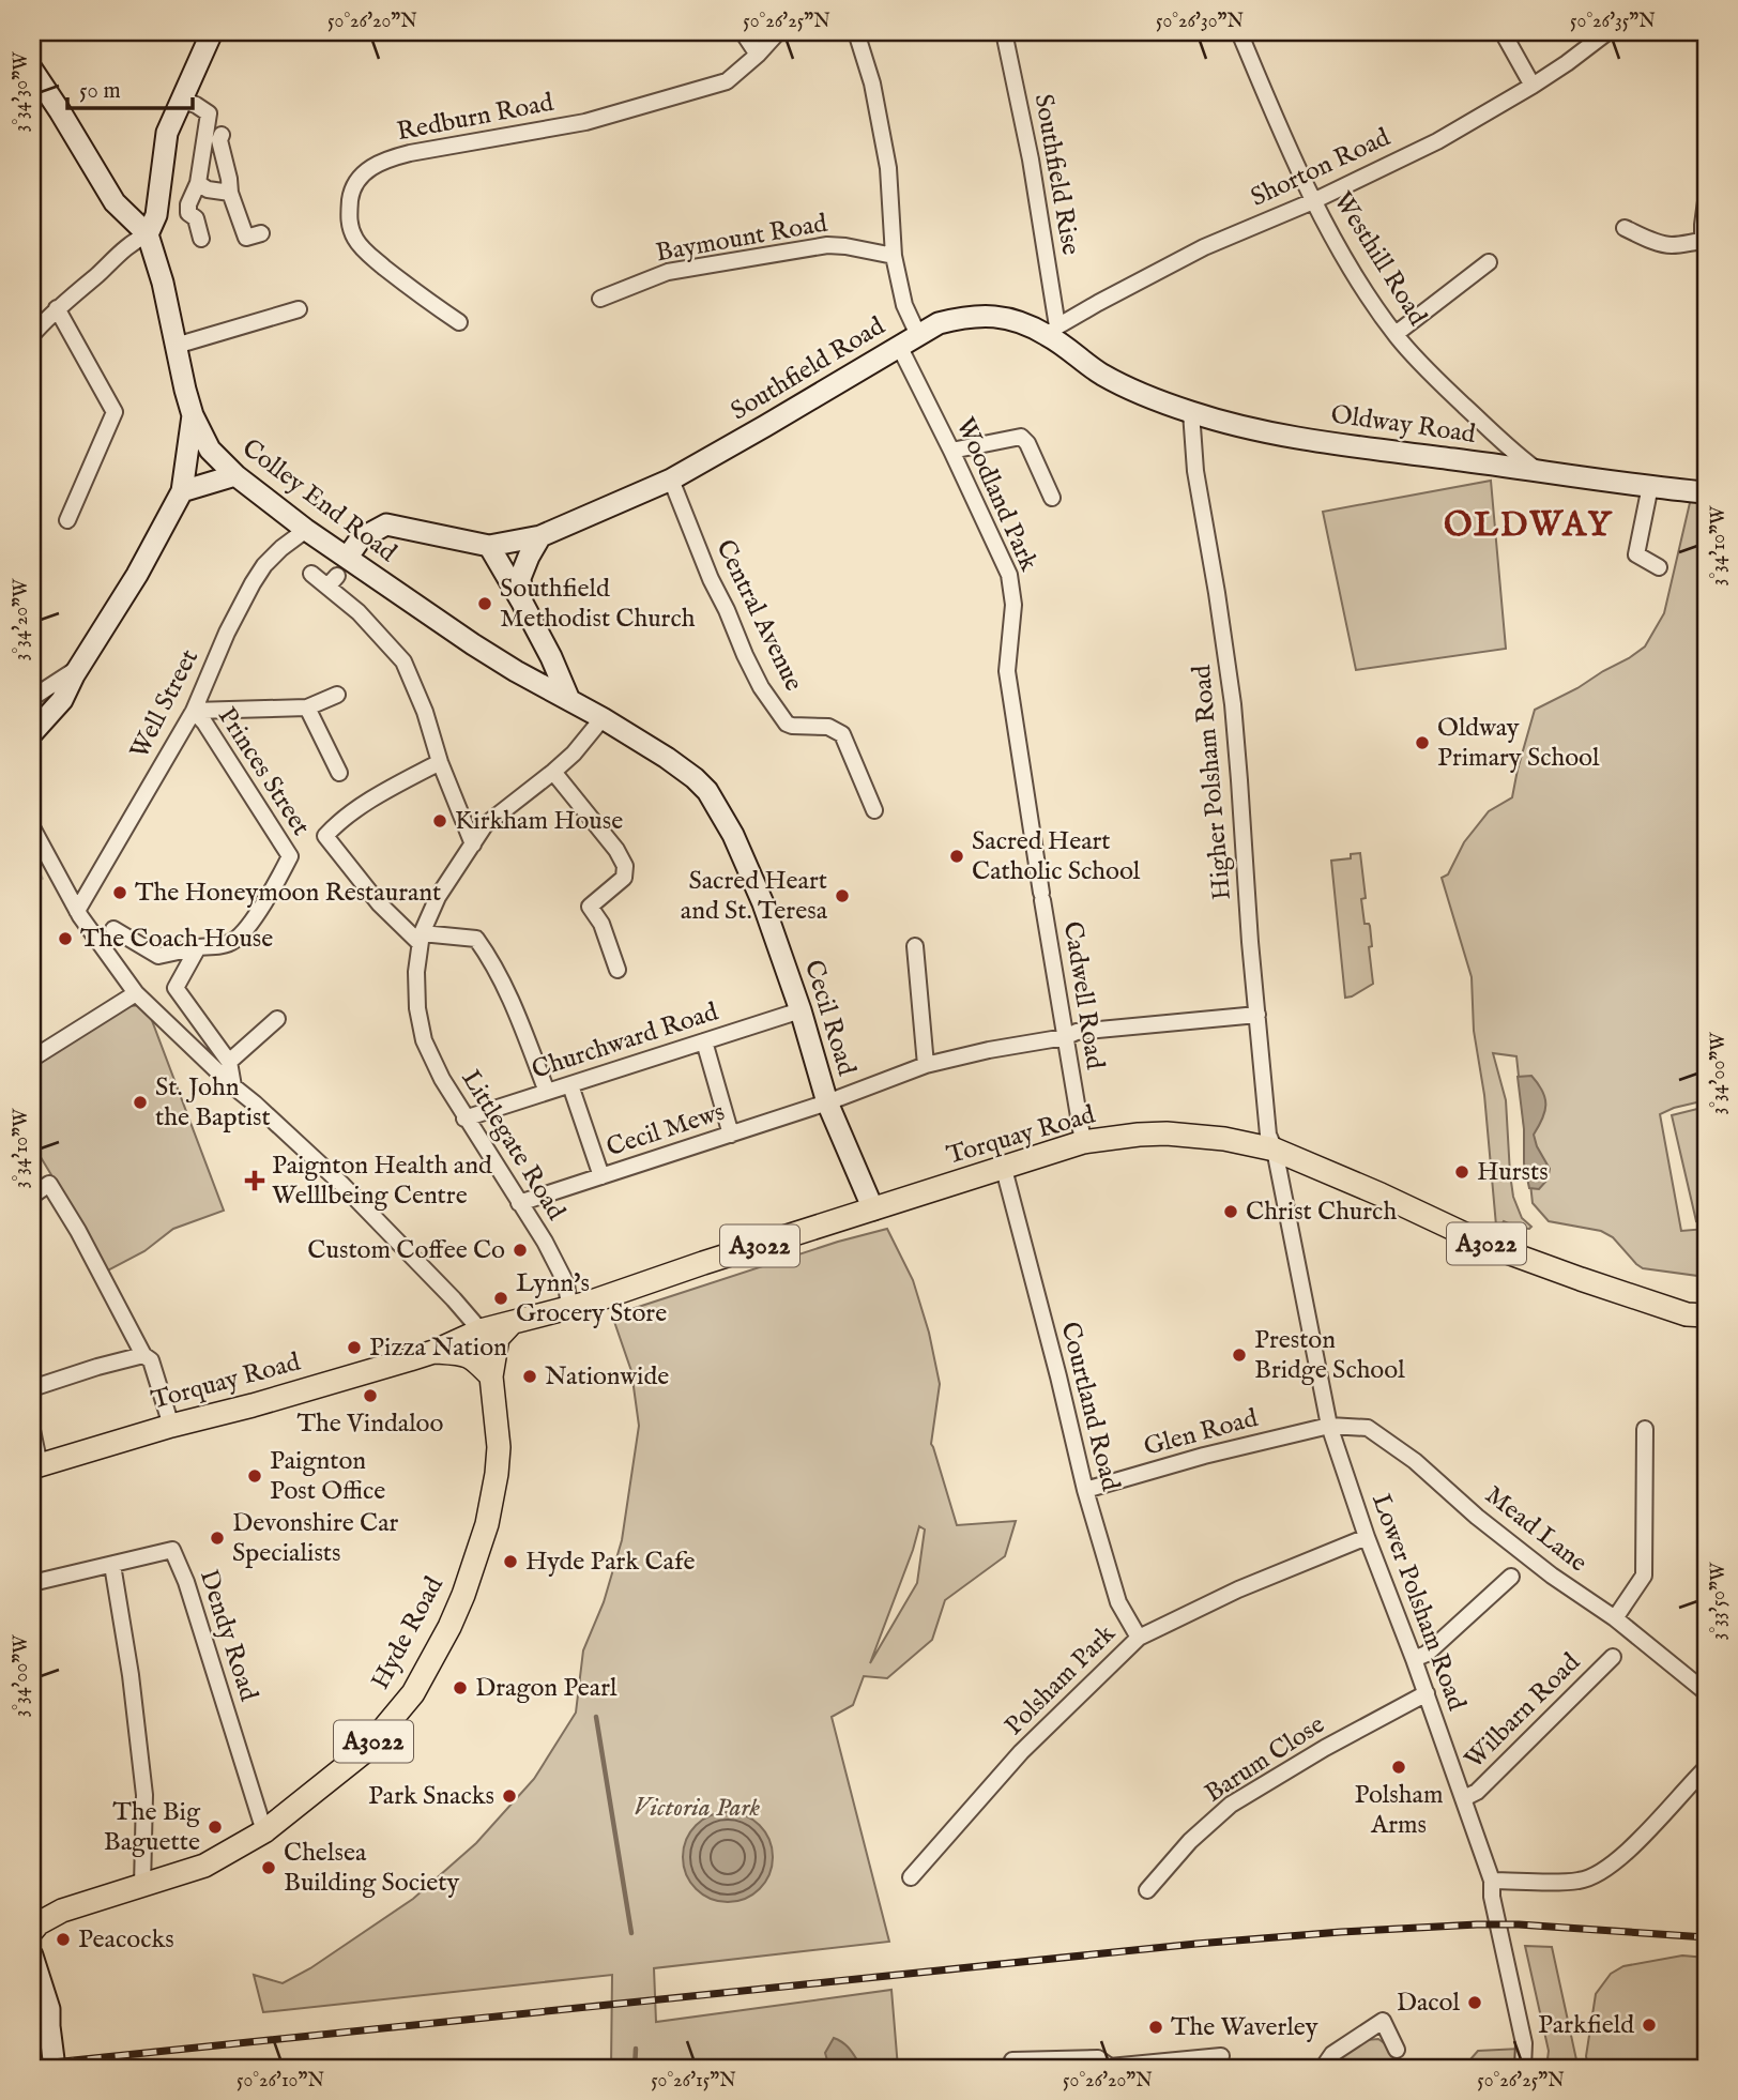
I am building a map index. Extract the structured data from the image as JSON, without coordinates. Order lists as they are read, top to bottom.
{
  "streets": {
    "main road": ["Torquay Road", "A3022", "Hyde Road"],
    "street": [
      "Redburn Road",
      "Shorton Road",
      "Southfield Rise",
      "Baymount Road",
      "Westhill Road",
      "Southfield Road",
      "Oldway Road",
      "Woodland Park",
      "Colley End Road",
      "Central Avenue",
      "Well Street",
      "Princes Street",
      "Higher Polsham Road",
      "Cadwell Road",
      "Cecil Road",
      "Churchward Road",
      "Cecil Mews",
      "Littlegate Road",
      "Courtland Road",
      "Glen Road",
      "Mead Lane",
      "Lower Polsham Road",
      "Dendy Road",
      "Polsham Park",
      "Wilbarn Road",
      "Barum Close"
    ]
  },
  "crossings": [
    ["Shorton Road", "Southfield Rise"],
    ["Shorton Road", "Westhill Road"],
    ["Shorton Road", "Southfield Road"],
    ["Southfield Rise", "Southfield Road"],
    ["Westhill Road", "Oldway Road"],
    ["Southfield Road", "Oldway Road"],
    ["Southfield Road", "Woodland Park"],
    ["Southfield Road", "Colley End Road"],
    ["Southfield Road", "Central Avenue"],
    ["Oldway Road", "Higher Polsham Road"],
    ["Woodland Park", "Cadwell Road"],
    ["Colley End Road", "Well Street"],
    ["Colley End Road", "Cecil Road"],
    ["Well Street", "Princes Street"],
    ["Higher Polsham Road", "Cecil Mews"],
    ["Higher Polsham Road", "Torquay Road"],
    ["Higher Polsham Road", "Lower Polsham Road"],
    ["Cadwell Road", "Cecil Mews"],
    ["Cadwell Road", "Torquay Road"],
    ["Cecil Road", "Churchward Road"],
    ["Cecil Road", "Cecil Mews"],
    ["Cecil Road", "Torquay Road"],
    ["Cecil Road", "Littlegate Road"],
    ["Churchward Road", "Littlegate Road"],
    ["Cecil Mews", "Littlegate Road"],
    ["Torquay Road", "Littlegate Road"],
    ["Torquay Road", "Courtland Road"],
    ["Torquay Road", "Lower Polsham Road"],
    ["Torquay Road", "Hyde Road"],
    ["Courtland Road", "Glen Road"],
    ["Courtland Road", "Polsham Park"],
    ["Glen Road", "Mead Lane"],
    ["Glen Road", "Lower Polsham Road"],
    ["Mead Lane", "Lower Polsham Road"],
    ["Lower Polsham Road", "Polsham Park"],
    ["Lower Polsham Road", "Wilbarn Road"],
    ["Lower Polsham Road", "Barum Close"],
    ["Hyde Road", "Dendy Road"]
  ],
  "districts": ["OLDWAY"],
  "parks": ["Victoria Park"],
  "places": {
    "other": [
      "Southfield Methodist Church",
      "Oldway Primary School",
      "Kirkham House",
      "Sacred Heart Catholic School",
      "The Honeymoon Restaurant",
      "Sacred Heart and St. Teresa",
      "The Coach House",
      "St. John the Baptist",
      "Hursts",
      "Christ Church",
      "Custom Coffee Co",
      "Lynn's Grocery Store",
      "Pizza Nation",
      "Preston Bridge School",
      "Nationwide",
      "The Vindaloo",
      "Paignton Post Office",
      "Devonshire Car Specialists",
      "Hyde Park Cafe",
      "Dragon Pearl",
      "Polsham Arms",
      "Park Snacks",
      "The Big Baguette",
      "Chelsea Building Society",
      "Peacocks",
      "Dacol",
      "Parkfield",
      "The Waverley"
    ],
    "health": ["Paignton Health and Welllbeing Centre"]
  },
  "scale_bar": "50 m",
  "coordinates": [
    "50°26'20\"N",
    "50°26'25\"N",
    "50°26'30\"N",
    "50°26'35\"N",
    "3°34'30\"W",
    "3°34'10\"W",
    "3°34'20\"W",
    "3°34'00\"W",
    "3°33'50\"W",
    "50°26'10\"N",
    "50°26'15\"N"
  ]
}
